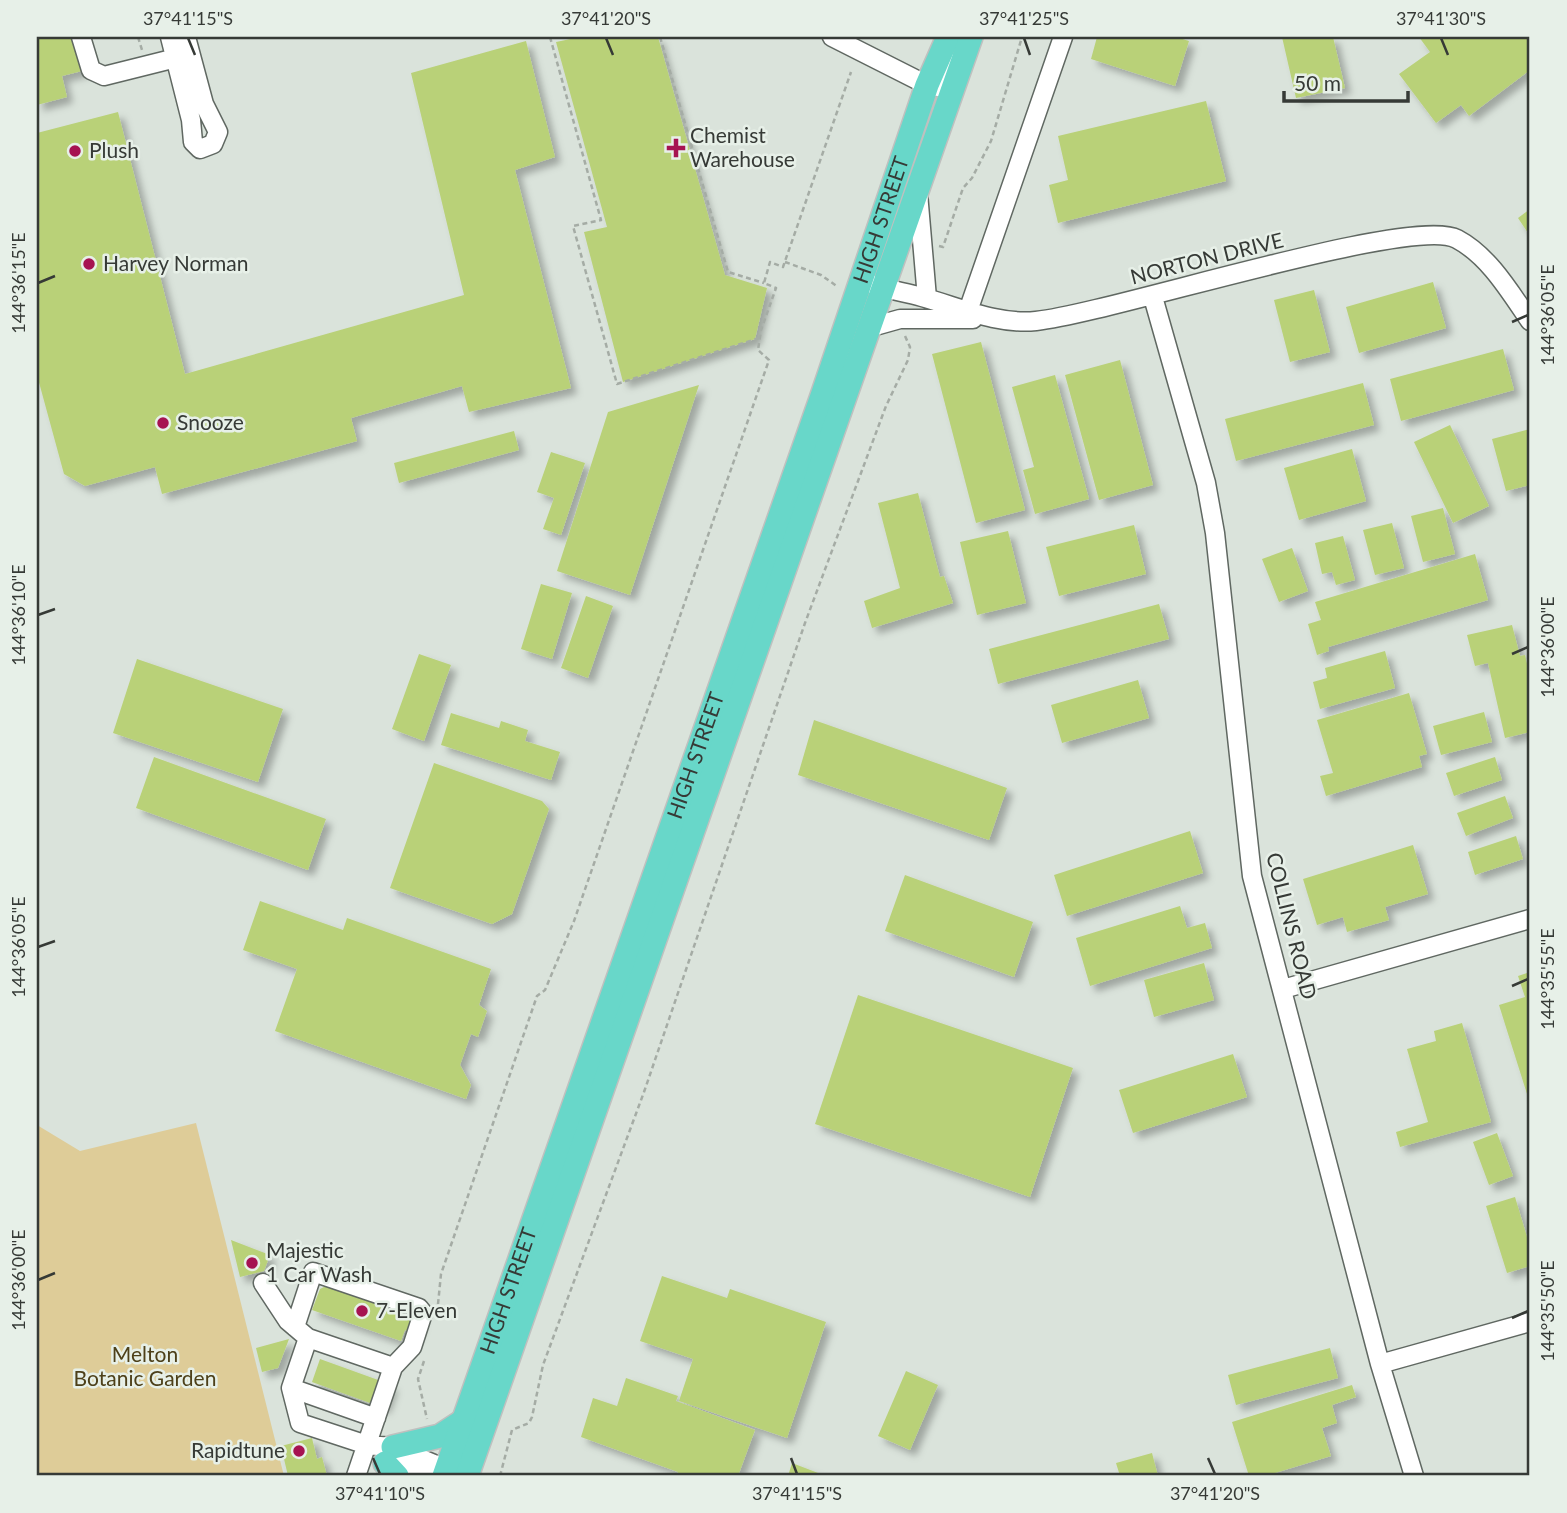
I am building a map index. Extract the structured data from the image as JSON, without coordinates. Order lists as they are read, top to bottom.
{
  "streets": {
    "main road": ["HIGH STREET"],
    "street": ["NORTON DRIVE", "COLLINS ROAD"]
  },
  "crossings": [
    ["HIGH STREET", "NORTON DRIVE"],
    ["NORTON DRIVE", "COLLINS ROAD"]
  ],
  "parks": ["Melton Botanic Garden"],
  "places": {
    "health": ["Chemist Warehouse"],
    "other": [
      "Plush",
      "Harvey Norman",
      "Snooze",
      "Majestic 1 Car Wash",
      "7-Eleven",
      "Rapidtune"
    ]
  },
  "scale_bar": "50 m",
  "coordinates": [
    "37°41'15\"S",
    "37°41'20\"S",
    "37°41'25\"S",
    "37°41'30\"S",
    "144°36'15\"E",
    "144°36'05\"E",
    "144°36'10\"E",
    "144°36'00\"E",
    "144°35'55\"E",
    "144°35'50\"E",
    "37°41'10\"S"
  ]
}
